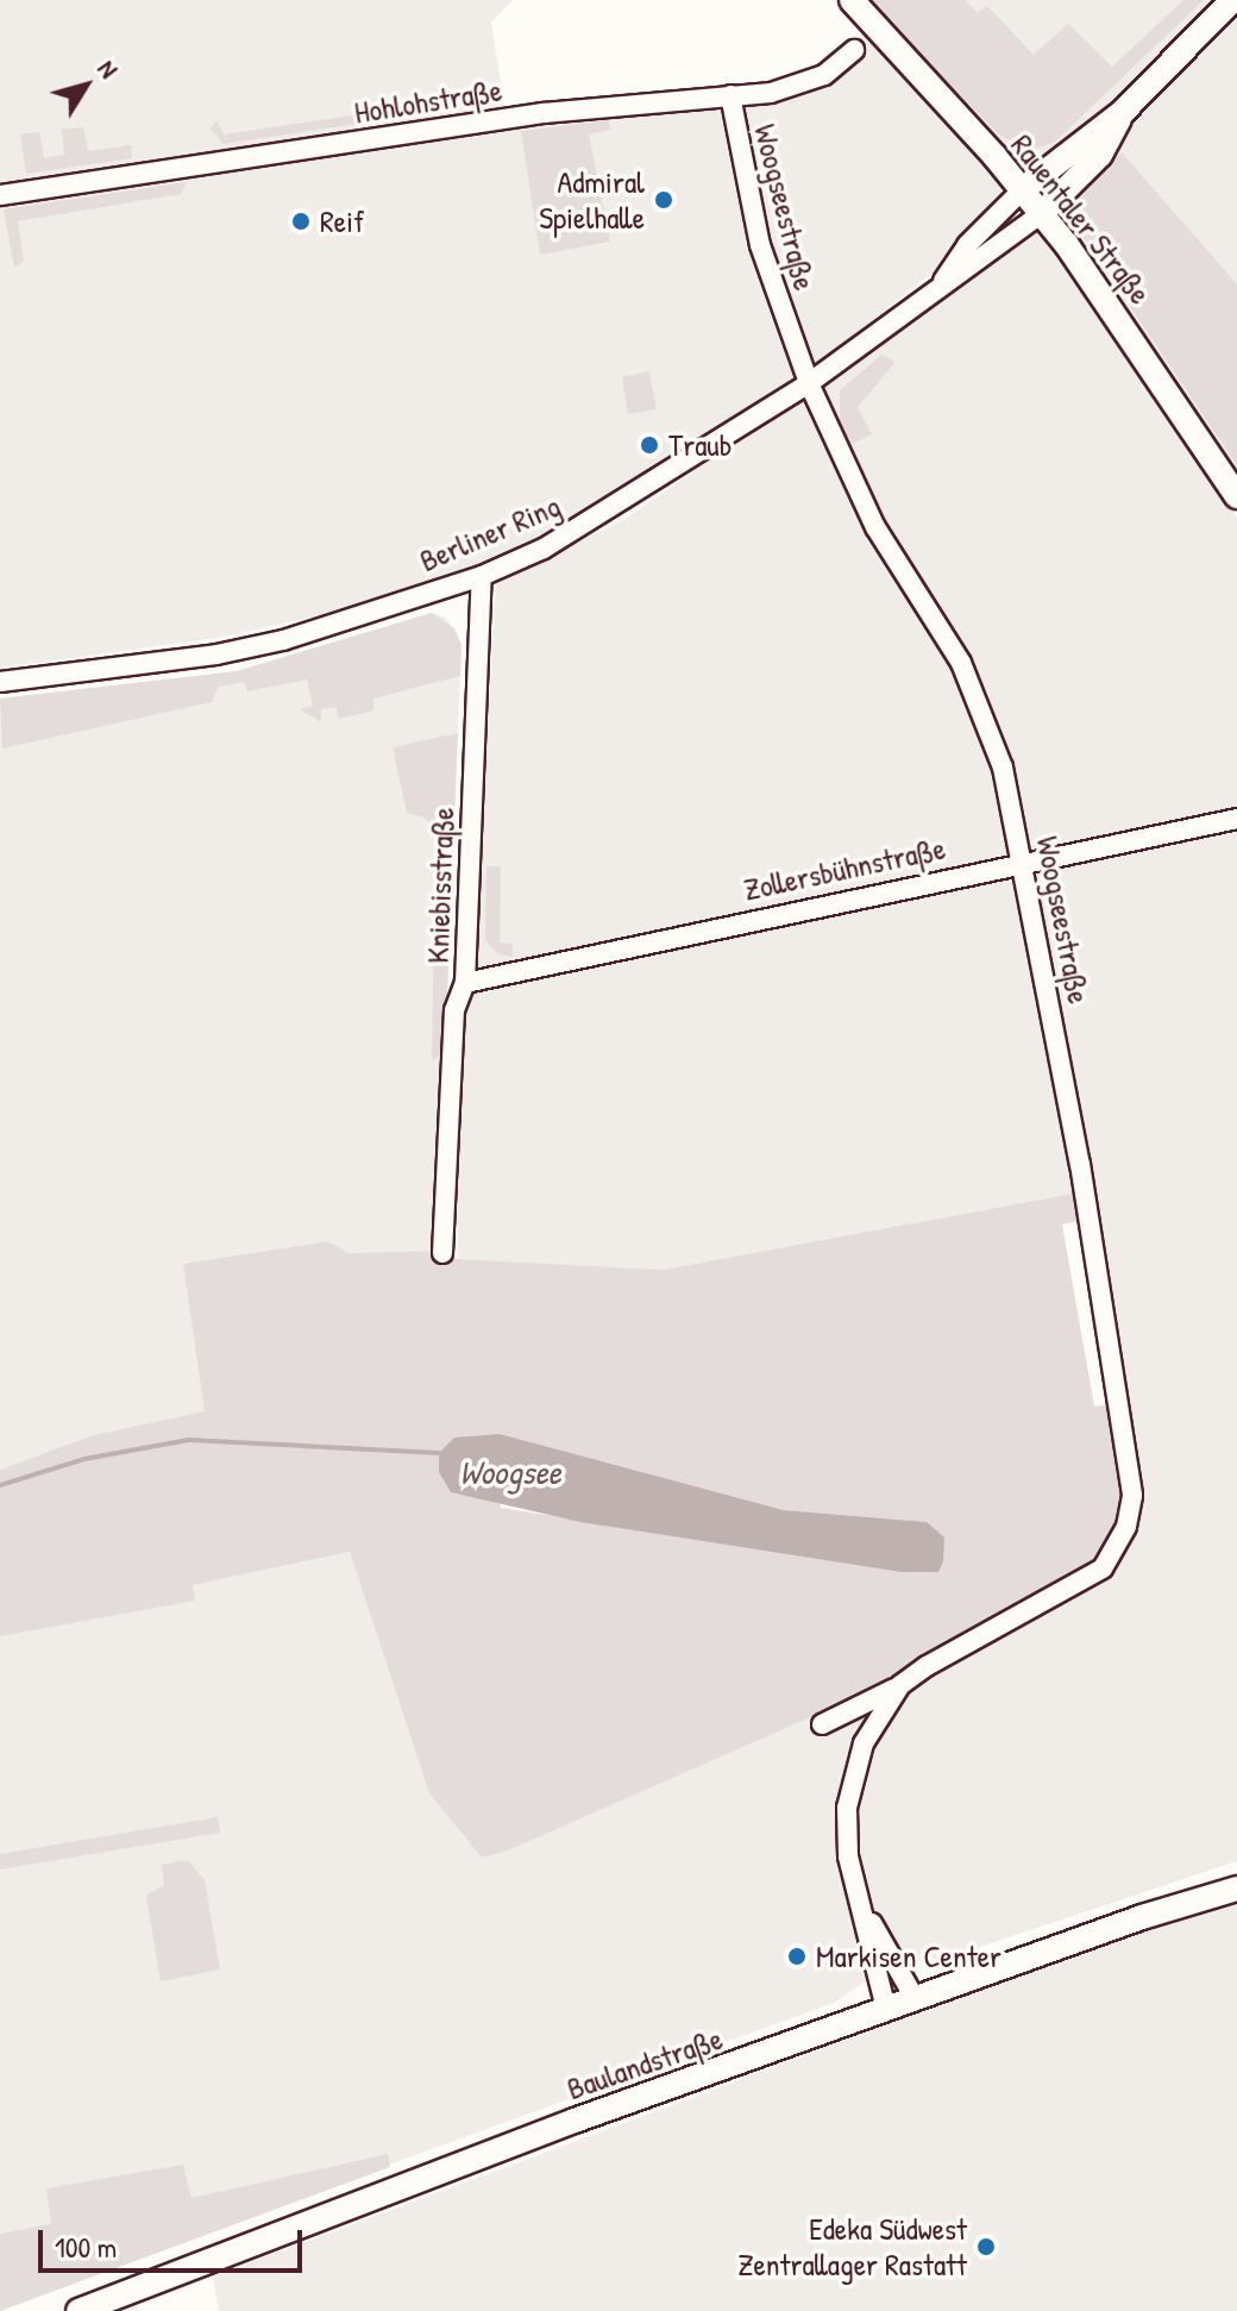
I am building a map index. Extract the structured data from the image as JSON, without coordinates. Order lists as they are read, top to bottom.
{
  "streets": {
    "street": [
      "Hohlohstraße",
      "Woogseestraße",
      "Rauentaler Straße",
      "Berliner Ring",
      "Zollersbühnstraße",
      "Kniebisstraße",
      "Baulandstraße"
    ]
  },
  "crossings": [
    ["Hohlohstraße", "Woogseestraße"],
    ["Woogseestraße", "Berliner Ring"],
    ["Woogseestraße", "Zollersbühnstraße"],
    ["Woogseestraße", "Baulandstraße"],
    ["Rauentaler Straße", "Berliner Ring"],
    ["Berliner Ring", "Kniebisstraße"],
    ["Zollersbühnstraße", "Kniebisstraße"]
  ],
  "water": ["Woogsee"],
  "places": [
    "Admiral Spielhalle",
    "Reif",
    "Traub",
    "Markisen Center",
    "Edeka Südwest Zentrallager Rastatt"
  ],
  "scale_bar": "100 m",
  "north": "top right"
}
